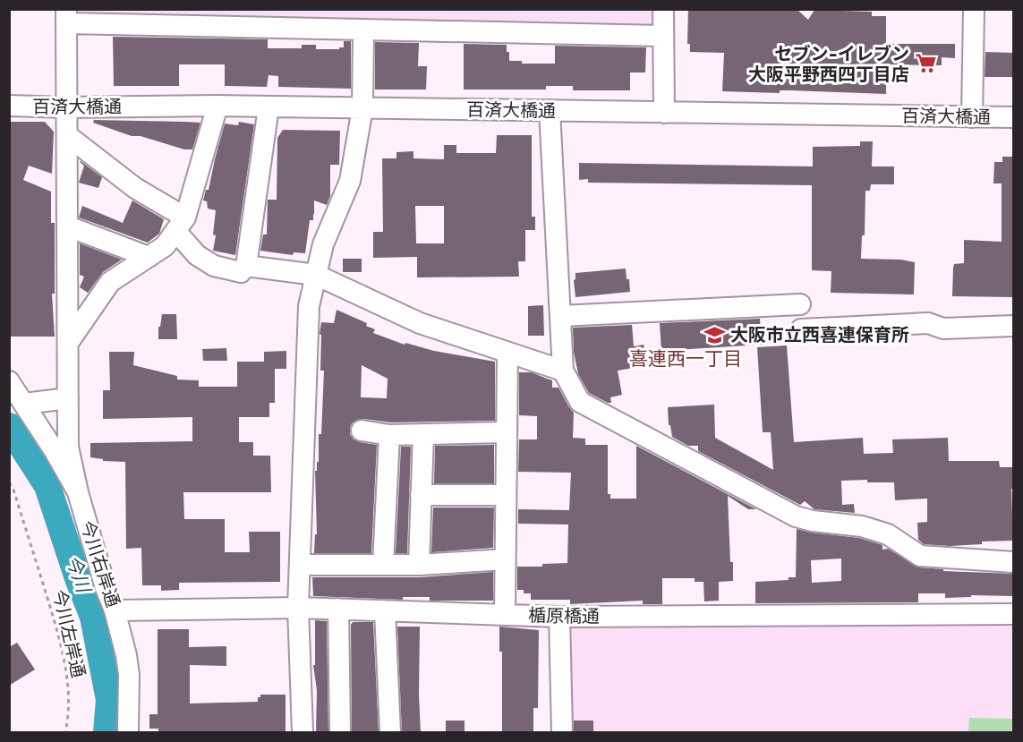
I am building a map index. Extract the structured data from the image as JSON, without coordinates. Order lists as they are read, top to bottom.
{
  "streets": {
    "street": ["百済大橋通", "今川右岸通", "楯原橋通"],
    "path": ["今川左岸通"]
  },
  "crossings": [
    ["今川右岸通", "楯原橋通"]
  ],
  "districts": ["喜連西一丁目"],
  "water": ["今川"],
  "places": {
    "supermarket": ["セブン-イレブン 大阪平野西四丁目店"],
    "school or university": ["大阪市立西喜連保育所"]
  }
}
